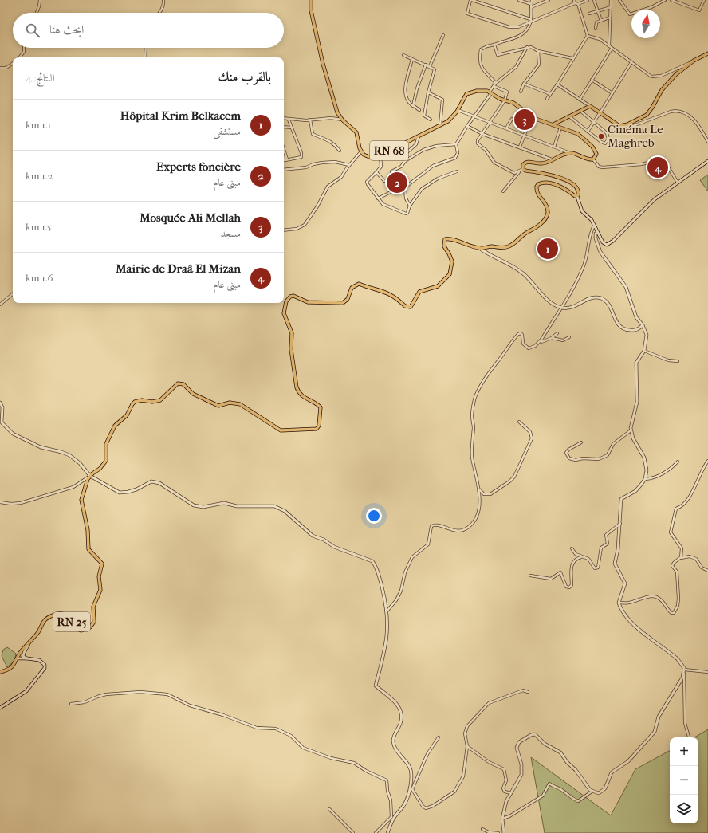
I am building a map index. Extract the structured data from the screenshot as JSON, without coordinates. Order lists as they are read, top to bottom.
{
  "streets": {
    "main road": ["RN 68", "RN 25"]
  },
  "places": ["Cinéma Le Maghreb"],
  "north": "top",
  "page": {
    "search": "ابحث هنا",
    "heading": ["بالقرب منك", "النتائج: 4"],
    "list": [
      {
        "mark": "1",
        "name": "Hôpital Krim Belkacem",
        "note": "مستشفى",
        "value": "1.1 km"
      },
      {
        "mark": "2",
        "name": "Experts foncière",
        "note": "مبنى عام",
        "value": "1.2 km"
      },
      {
        "mark": "3",
        "name": "Mosquée Ali Mellah",
        "note": "مسجد",
        "value": "1.5 km"
      },
      {
        "mark": "4",
        "name": "Mairie de Draâ El Mizan",
        "note": "مبنى عام",
        "value": "1.6 km"
      }
    ],
    "pins": [
      "3",
      "4",
      "2",
      "1"
    ],
    "map_buttons": ["+", "−"]
  }
}
